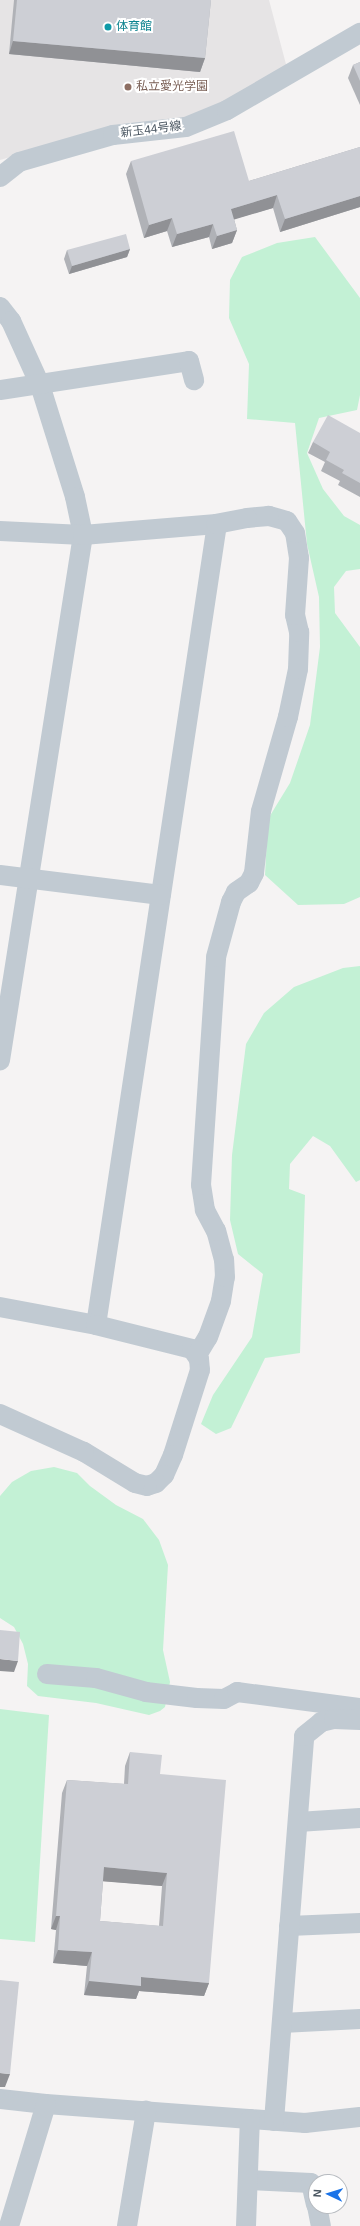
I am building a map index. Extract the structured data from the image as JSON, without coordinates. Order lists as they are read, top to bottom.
{
  "streets": {
    "street": ["新玉44号線"]
  },
  "places": ["体育館", "私立愛光学園"],
  "north": "left"
}
